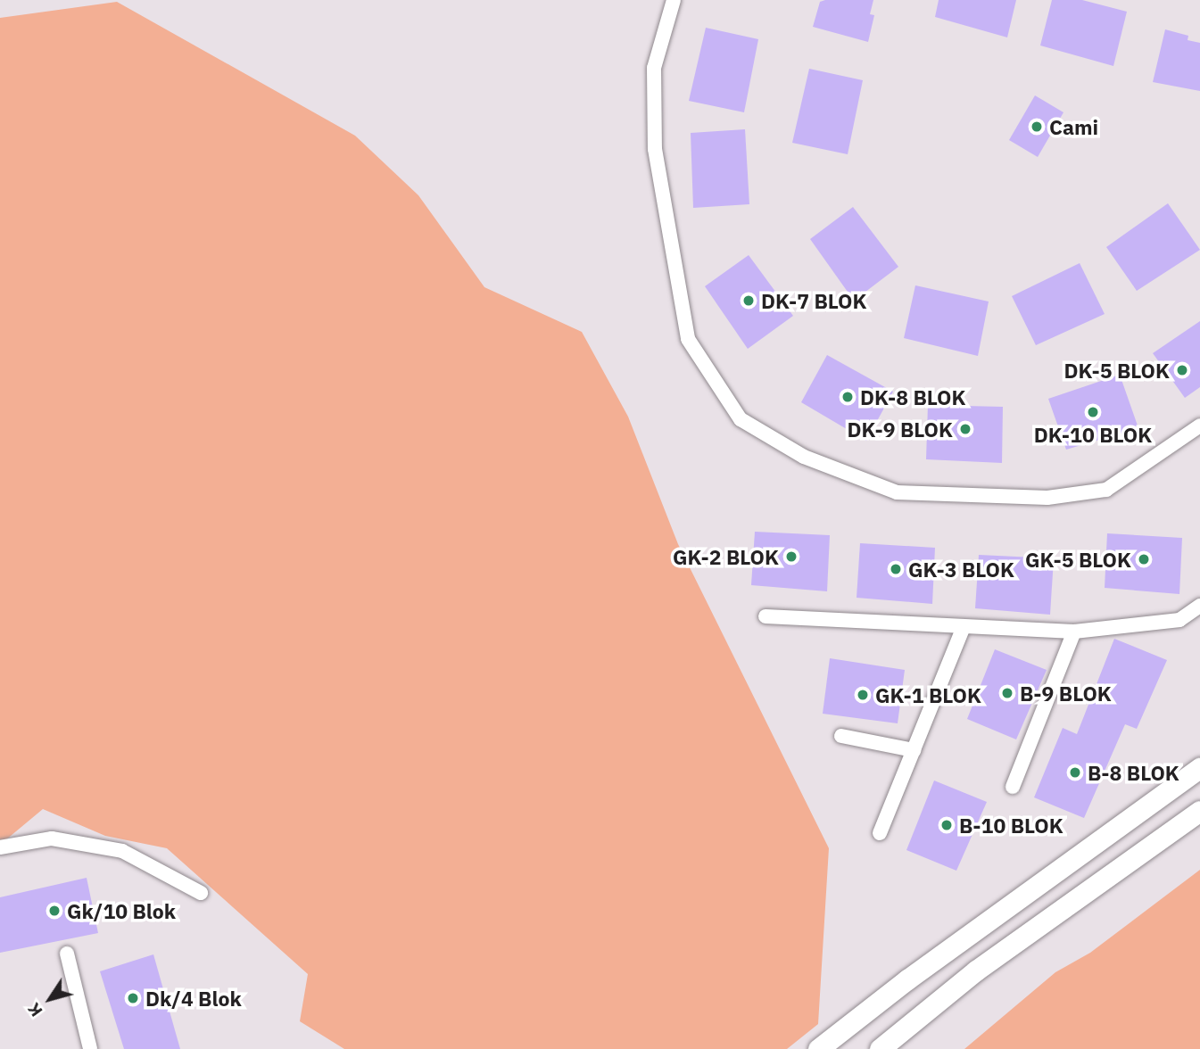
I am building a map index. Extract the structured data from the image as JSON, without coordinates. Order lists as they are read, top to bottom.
{
  "places": [
    "Cami",
    "DK-7 BLOK",
    "DK-5 BLOK",
    "DK-8 BLOK",
    "DK-10 BLOK",
    "DK-9 BLOK",
    "GK-2 BLOK",
    "GK-5 BLOK",
    "GK-3 BLOK",
    "B-9 BLOK",
    "GK-1 BLOK",
    "B-8 BLOK",
    "B-10 BLOK",
    "Gk/10 Blok",
    "Dk/4 Blok"
  ],
  "north": "bottom left"
}
